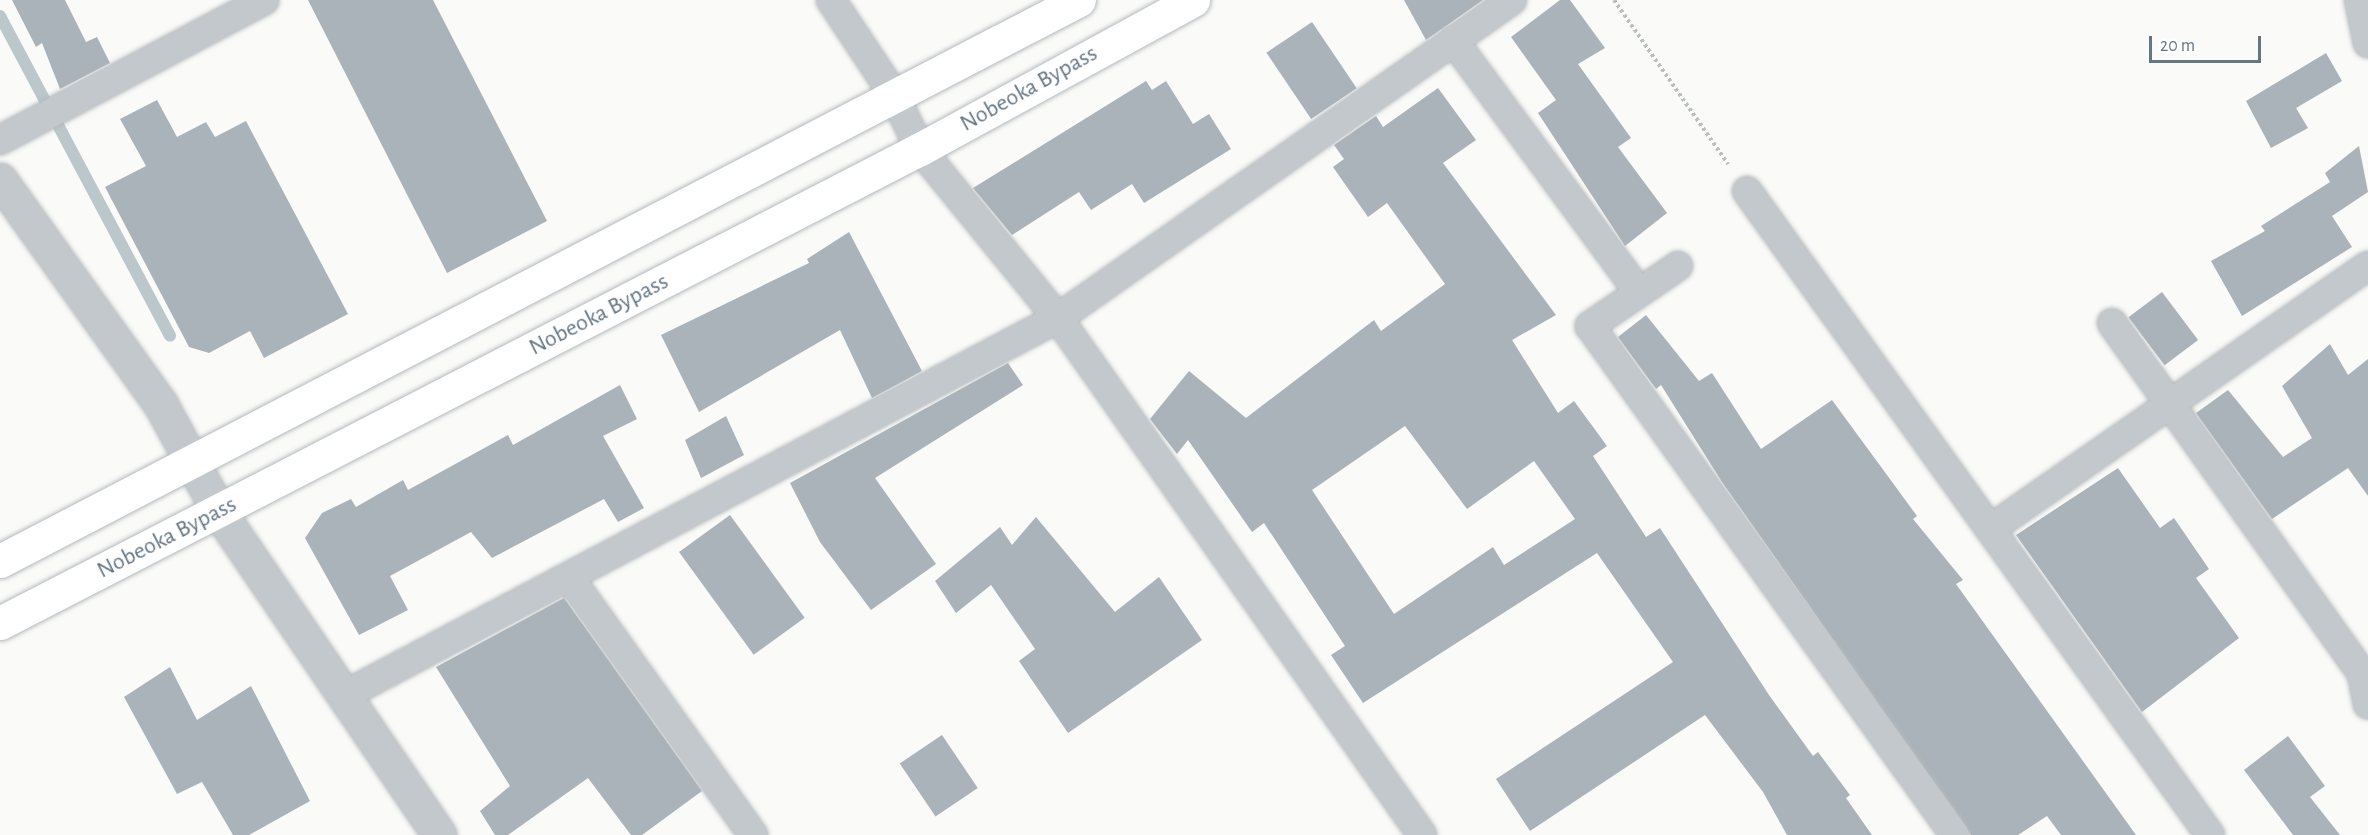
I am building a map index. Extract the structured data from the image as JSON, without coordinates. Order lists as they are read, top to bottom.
{
  "streets": {
    "highway": ["Nobeoka Bypass"]
  },
  "scale_bar": "20 m"
}
